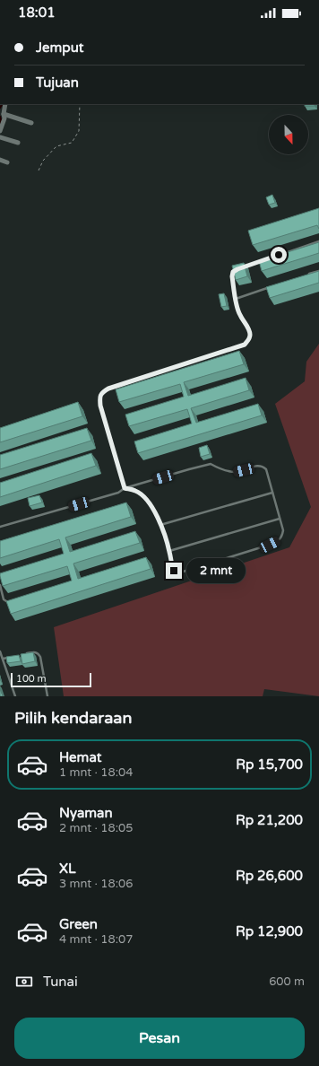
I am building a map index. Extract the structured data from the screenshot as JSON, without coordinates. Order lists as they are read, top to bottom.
{
  "scale_bar": "100 m",
  "north": "bottom",
  "page": {
    "status": "18:01",
    "banner": ["Jemput", "Tujuan"],
    "bubble": "2 mnt",
    "scale": "100 m",
    "heading": "Pilih kendaraan",
    "list": [
      {
        "name": "Hemat",
        "note": "1 mnt · 18:04",
        "value": "Rp 15,700"
      },
      {
        "name": "Nyaman",
        "note": "2 mnt · 18:05",
        "value": "Rp 21,200"
      },
      {
        "name": "XL",
        "note": "3 mnt · 18:06",
        "value": "Rp 26,600"
      },
      {
        "name": "Green",
        "note": "4 mnt · 18:07",
        "value": "Rp 12,900"
      }
    ],
    "pay": ["Tunai", "600 m"],
    "buttons": "Pesan"
  }
}
